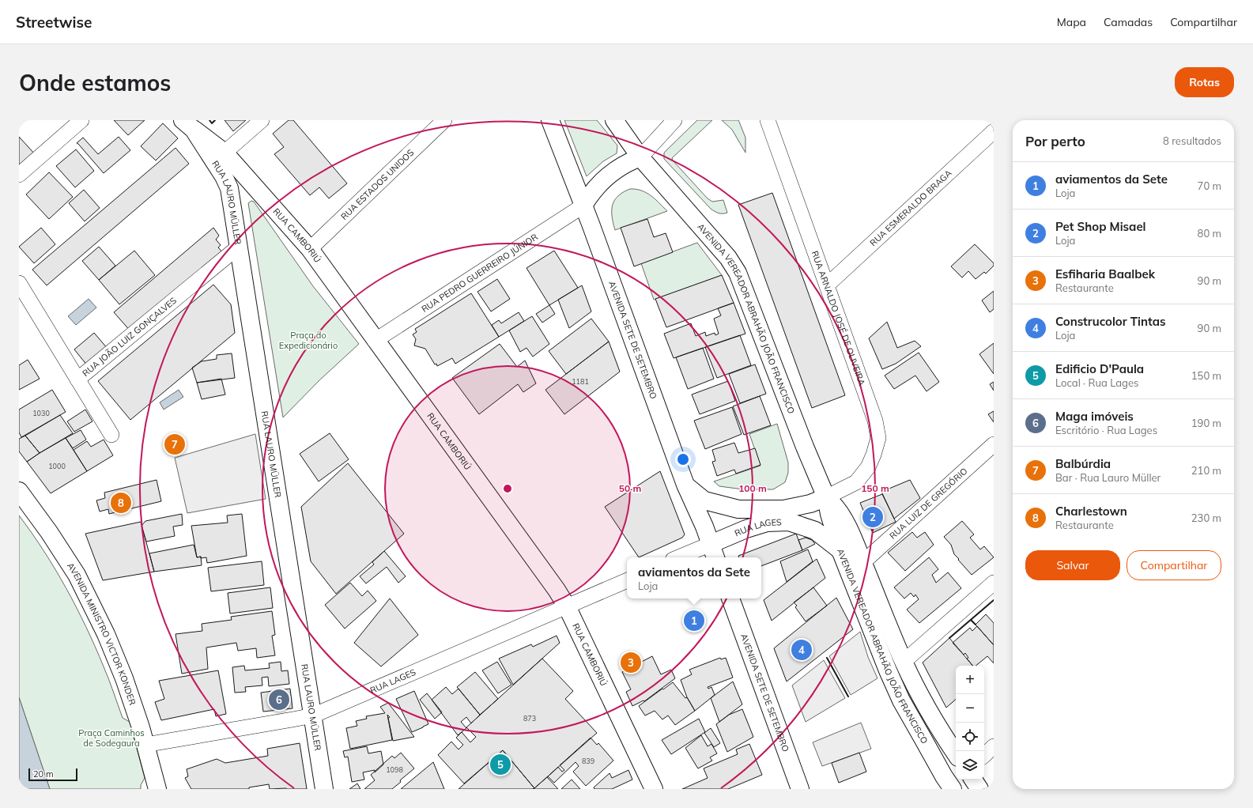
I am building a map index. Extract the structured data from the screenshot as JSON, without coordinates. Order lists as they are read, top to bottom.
{
  "streets": {
    "main road": [
      "RUA LAURO MÜLLER",
      "RUA CAMBORIÚ",
      "AVENIDA VEREADOR ABRAHÃO JOÃO FRANCISCO",
      "AVENIDA SETE DE SETEMBRO",
      "RUA LAGES",
      "AVENIDA MINISTRO VICTOR KONDER"
    ],
    "street": [
      "RUA ESTADOS UNIDOS",
      "RUA ESMERALDO BRAGA",
      "RUA PEDRO GUERREIRO JÚNIOR",
      "RUA ARNALDO JOSÉ DE OLIVEIRA",
      "RUA JOÃO LUIZ GONÇALVES",
      "RUA LUIZ DE GREGÓRIO"
    ]
  },
  "crossings": [
    ["RUA ESTADOS UNIDOS", "RUA CAMBORIÚ"],
    ["RUA LAURO MÜLLER", "RUA CAMBORIÚ"],
    ["RUA LAURO MÜLLER", "RUA JOÃO LUIZ GONÇALVES"],
    ["RUA LAURO MÜLLER", "RUA LAGES"],
    ["RUA ESMERALDO BRAGA", "RUA ARNALDO JOSÉ DE OLIVEIRA"],
    ["RUA CAMBORIÚ", "RUA PEDRO GUERREIRO JÚNIOR"],
    ["RUA CAMBORIÚ", "RUA LAGES"],
    ["RUA PEDRO GUERREIRO JÚNIOR", "AVENIDA SETE DE SETEMBRO"],
    ["RUA ARNALDO JOSÉ DE OLIVEIRA", "AVENIDA VEREADOR ABRAHÃO JOÃO FRANCISCO"],
    ["RUA ARNALDO JOSÉ DE OLIVEIRA", "RUA LAGES"],
    ["AVENIDA VEREADOR ABRAHÃO JOÃO FRANCISCO", "RUA LUIZ DE GREGÓRIO"],
    ["AVENIDA VEREADOR ABRAHÃO JOÃO FRANCISCO", "RUA LAGES"],
    ["AVENIDA SETE DE SETEMBRO", "RUA LAGES"],
    ["RUA LAGES", "AVENIDA MINISTRO VICTOR KONDER"]
  ],
  "parks": ["Praça do Expedicionário", "Praça Caminhos de Sodegaura"],
  "house_numbers": [
    "1181",
    "1030",
    "1000",
    "873",
    "839",
    "1098"
  ],
  "scale_bar": "20 m",
  "page": {
    "header": "Streetwise",
    "nav": ["Mapa", "Camadas", "Compartilhar"],
    "buttons": [
      "Rotas",
      ["Salvar", "Compartilhar"]
    ],
    "title": "Onde estamos",
    "heading": ["Por perto", "8 resultados"],
    "list": [
      {
        "mark": "1",
        "name": "aviamentos da Sete",
        "note": "Loja",
        "value": "70 m"
      },
      {
        "mark": "2",
        "name": "Pet Shop Misael",
        "note": "Loja",
        "value": "80 m"
      },
      {
        "mark": "3",
        "name": "Esfiharia Baalbek",
        "note": "Restaurante",
        "value": "90 m"
      },
      {
        "mark": "4",
        "name": "Construcolor Tintas",
        "note": "Loja",
        "value": "90 m"
      },
      {
        "mark": "5",
        "name": "Edificio D'Paula",
        "note": "Local · Rua Lages",
        "value": "150 m"
      },
      {
        "mark": "6",
        "name": "Maga imóveis",
        "note": "Escritório · Rua Lages",
        "value": "190 m"
      },
      {
        "mark": "7",
        "name": "Balbúrdia",
        "note": "Bar · Rua Lauro Müller",
        "value": "210 m"
      },
      {
        "mark": "8",
        "name": "Charlestown",
        "note": "Restaurante",
        "value": "230 m"
      }
    ],
    "pins": [
      "7",
      "8",
      "2",
      "1",
      "4",
      "3",
      "6",
      "5"
    ],
    "popup": ["aviamentos da Sete", "Loja"],
    "map_buttons": ["+", "−"],
    "scale": "20 m"
  },
  "rings": ["50 m", "100 m", "150 m"]
}
